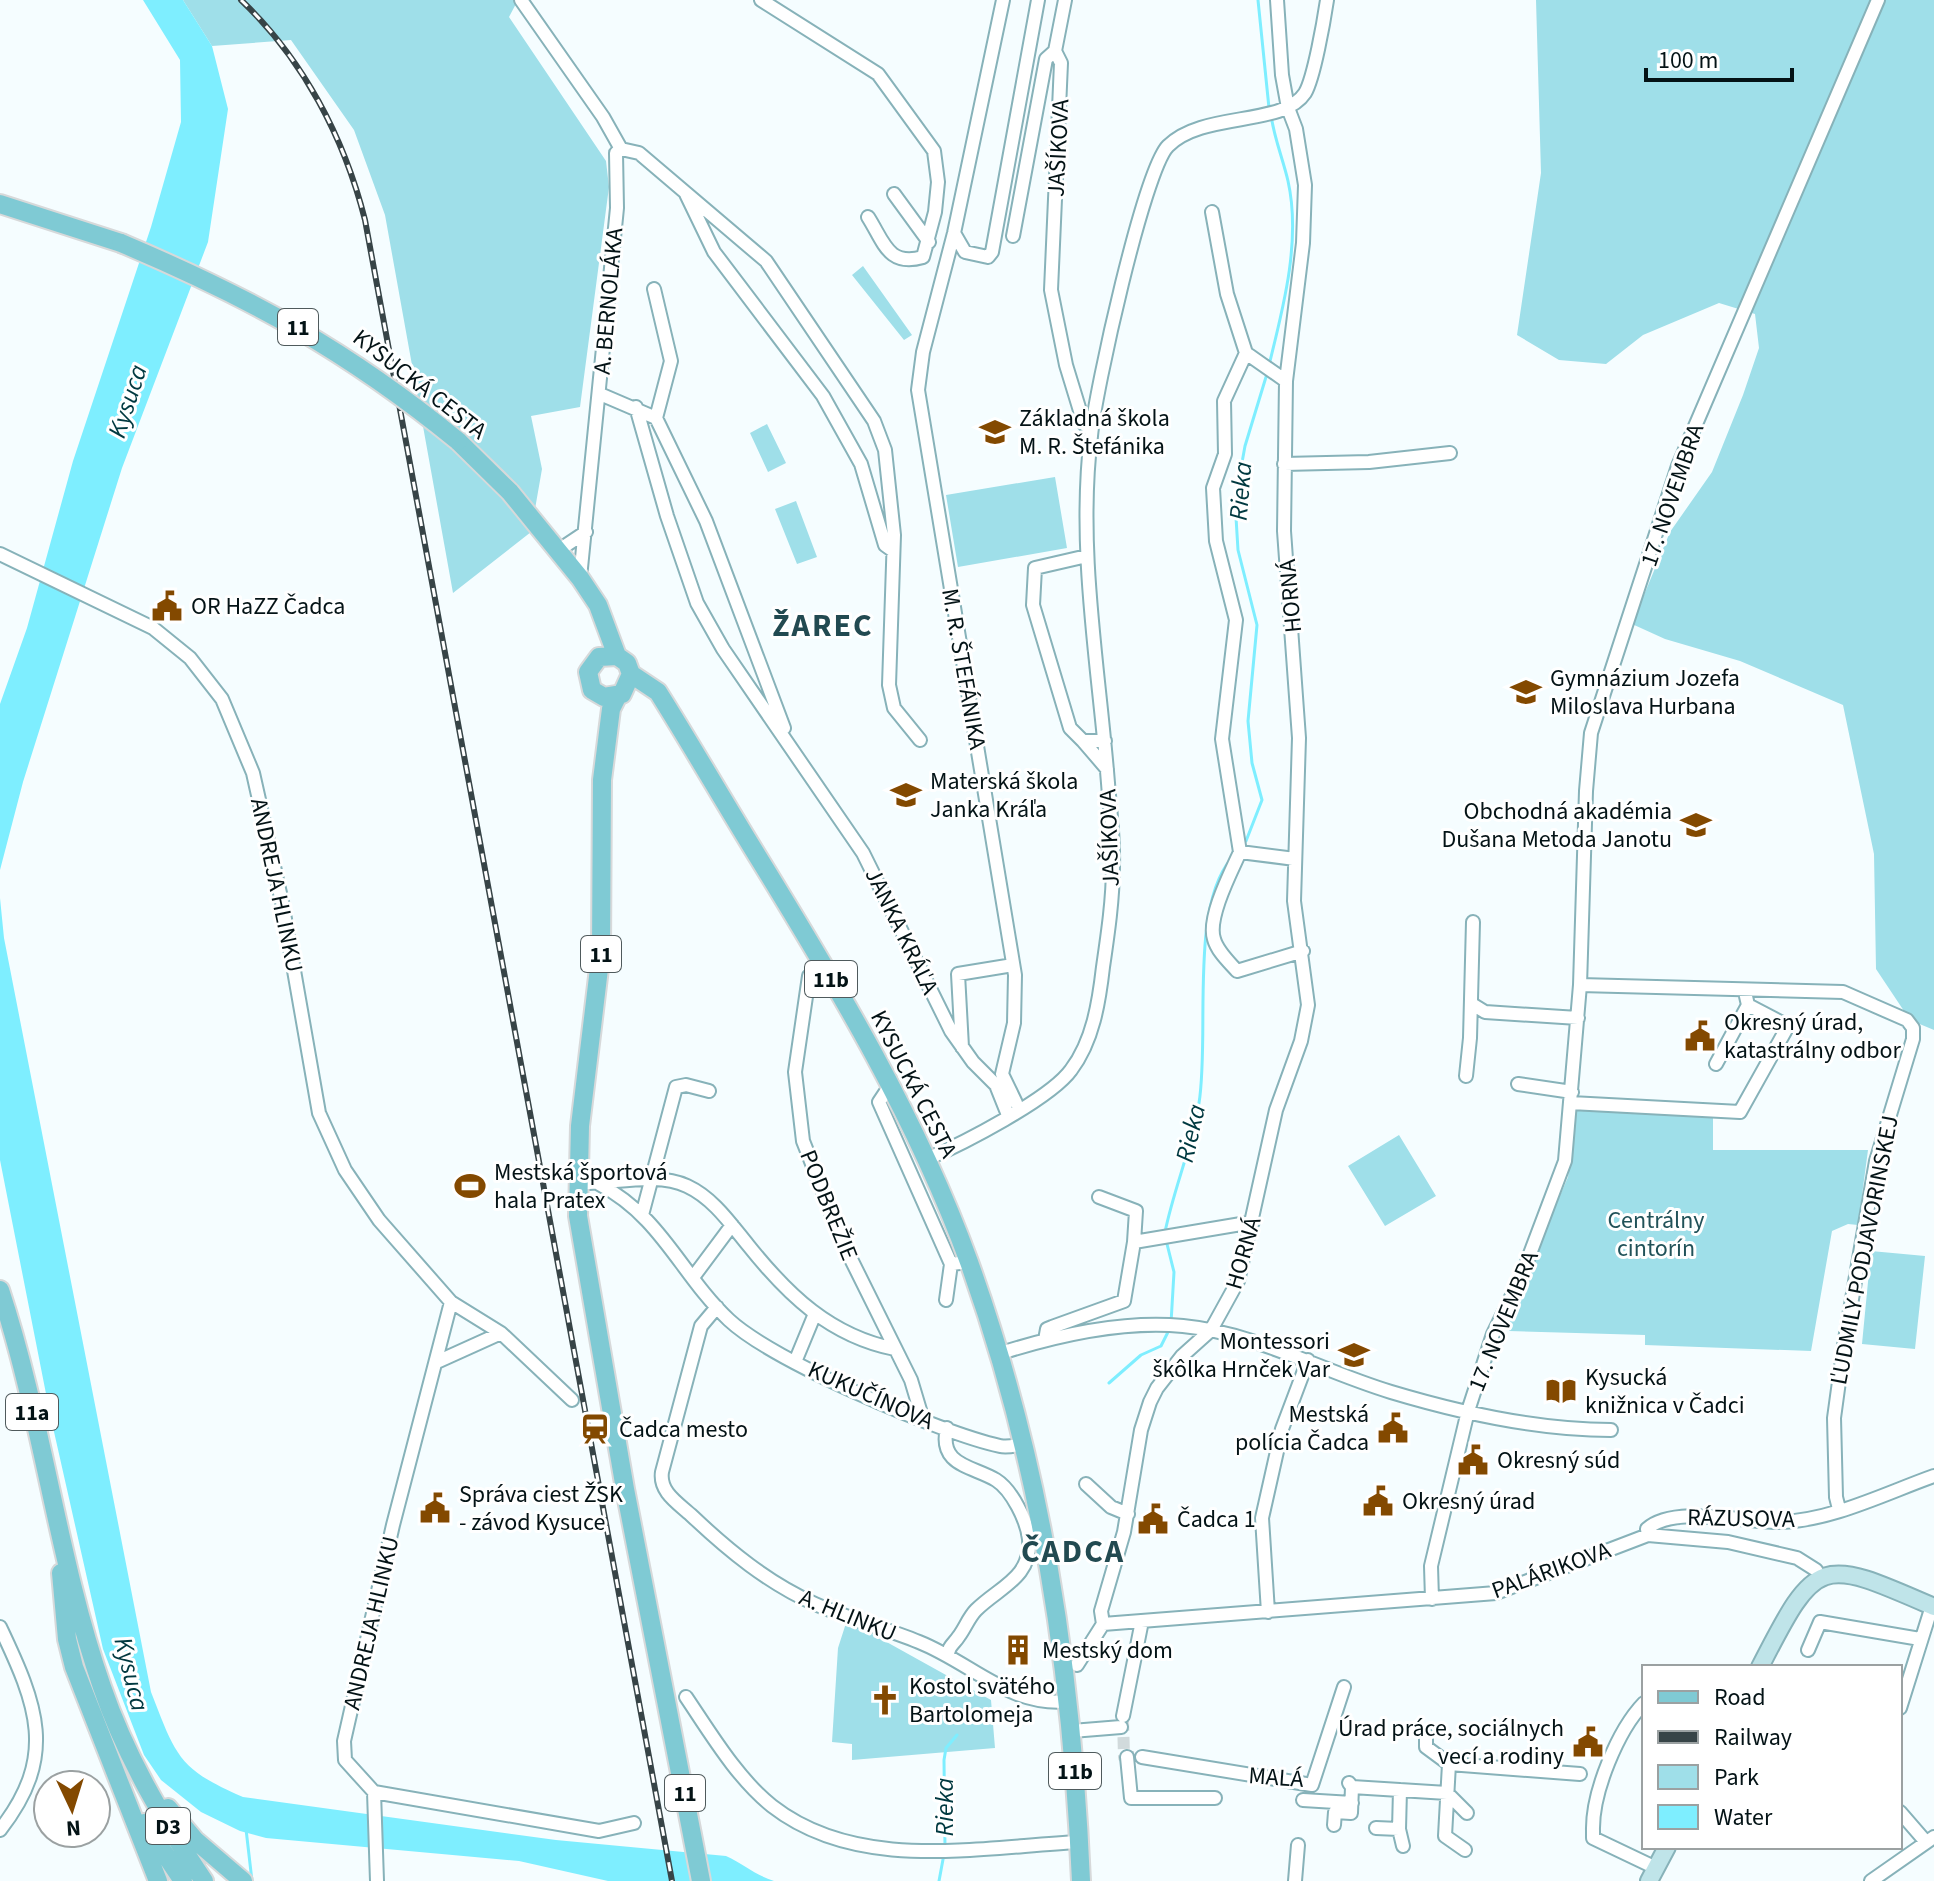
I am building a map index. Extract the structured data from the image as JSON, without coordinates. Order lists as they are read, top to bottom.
{
  "streets": {
    "main road": [
      "11",
      "KYSUCKÁ CESTA",
      "11b",
      "11a",
      "D3"
    ],
    "street": [
      "JAŠÍKOVA",
      "A. BERNOLÁKA",
      "17. NOVEMBRA",
      "HORNÁ",
      "M. R. ŠTEFÁNIKA",
      "ANDREJA HLINKU",
      "JANKA KRÁĽA",
      "PODBREŽIE",
      "ĽUDMILY PODJAVORINSKEJ",
      "KUKUČÍNOVA",
      "RÁZUSOVA",
      "PALÁRIKOVA",
      "A. HLINKU",
      "MALÁ"
    ]
  },
  "crossings": [
    ["JAŠÍKOVA", "KYSUCKÁ CESTA"],
    ["JAŠÍKOVA", "HORNÁ"],
    ["JAŠÍKOVA", "JANKA KRÁĽA"],
    ["A. BERNOLÁKA", "KYSUCKÁ CESTA"],
    ["11", "KYSUCKÁ CESTA"],
    ["KYSUCKÁ CESTA", "11b"],
    ["17. NOVEMBRA", "ĽUDMILY PODJAVORINSKEJ"],
    ["17. NOVEMBRA", "PALÁRIKOVA"],
    ["HORNÁ", "PALÁRIKOVA"],
    ["11b", "KUKUČÍNOVA"],
    ["11b", "A. HLINKU"],
    ["PODBREŽIE", "KUKUČÍNOVA"],
    ["ĽUDMILY PODJAVORINSKEJ", "RÁZUSOVA"],
    ["KUKUČÍNOVA", "A. HLINKU"],
    ["11a", "D3"],
    ["RÁZUSOVA", "PALÁRIKOVA"]
  ],
  "districts": ["ŽAREC", "ČADCA"],
  "water": ["Kysuca", "Rieka"],
  "parks": ["Centrálny cintorín"],
  "places": {
    "school or university": [
      "Základná škola M. R. Štefánika",
      "Gymnázium Jozefa Miloslava Hurbana",
      "Materská škola Janka Kráľa",
      "Obchodná akadémia Dušana Metoda Janotu",
      "Montessori škôlka Hrnček Var"
    ],
    "public building": [
      "OR HaZZ Čadca",
      "Okresný úrad, katastrálny odbor",
      "Mestská polícia Čadca",
      "Okresný súd",
      "Okresný úrad",
      "Správa ciest ŽSK - závod Kysuce",
      "Čadca 1",
      "Úrad práce, sociálnych vecí a rodiny"
    ],
    "sports": ["Mestská športová hala Pratex"],
    "library": ["Kysucká knižnica v Čadci"],
    "station": ["Čadca mesto"],
    "building": ["Mestský dom"],
    "church": ["Kostol svätého Bartolomeja"]
  },
  "legend": [
    "Road",
    "Railway",
    "Park",
    "Water"
  ],
  "scale_bar": "100 m",
  "north": "bottom"
}
